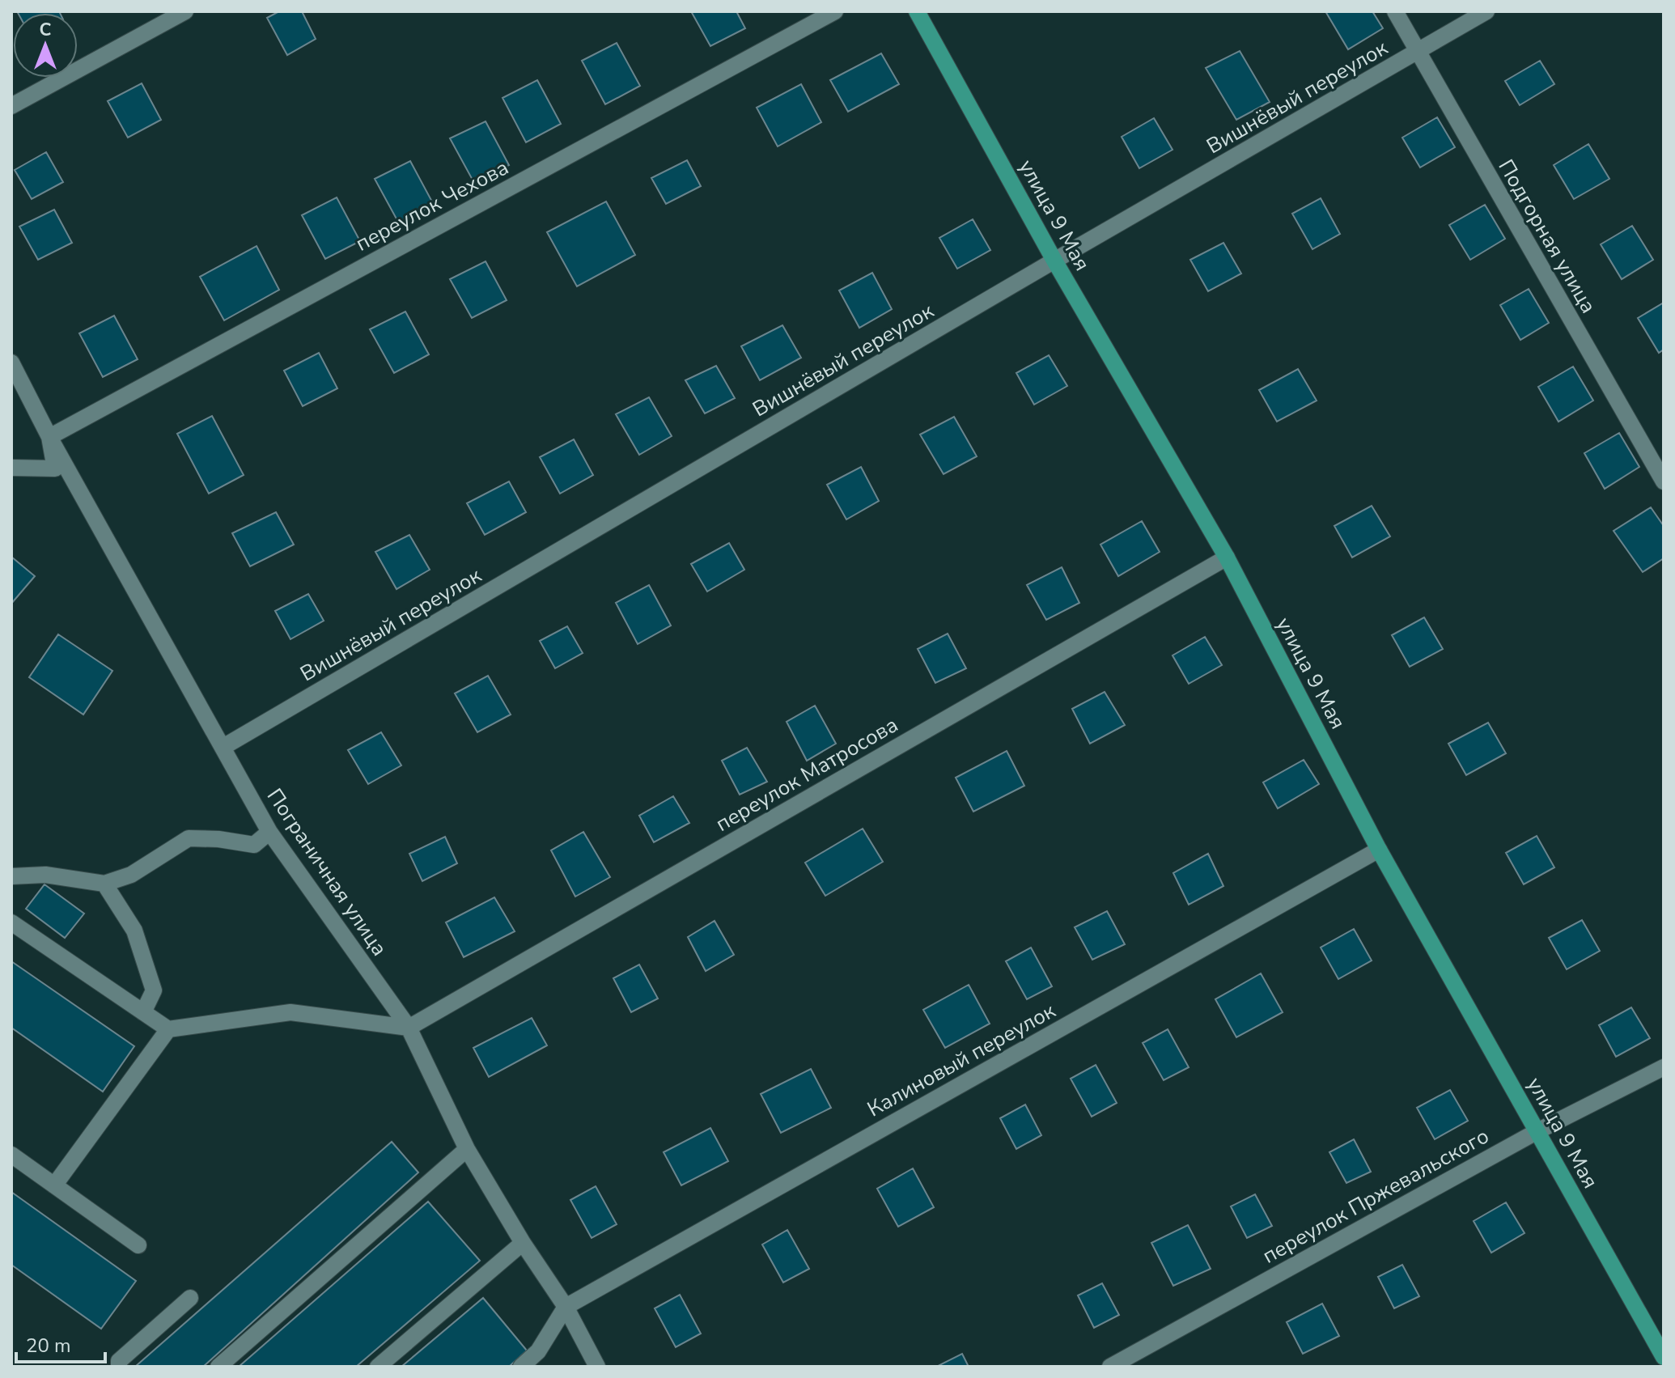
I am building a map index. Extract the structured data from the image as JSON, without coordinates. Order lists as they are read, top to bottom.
{
  "streets": {
    "main road": ["улица 9 Мая"],
    "street": [
      "Вишнёвый переулок",
      "переулок Чехова",
      "Подгорная улица",
      "переулок Матросова",
      "Пограничная улица",
      "Калиновый переулок",
      "переулок Пржевальского"
    ]
  },
  "crossings": [
    ["Вишнёвый переулок", "улица 9 Мая"],
    ["Вишнёвый переулок", "Подгорная улица"],
    ["Вишнёвый переулок", "Пограничная улица"],
    ["переулок Чехова", "Пограничная улица"],
    ["улица 9 Мая", "переулок Матросова"],
    ["улица 9 Мая", "Калиновый переулок"],
    ["улица 9 Мая", "переулок Пржевальского"],
    ["переулок Матросова", "Пограничная улица"],
    ["Пограничная улица", "Калиновый переулок"]
  ],
  "scale_bar": "20 m",
  "north": "top"
}
